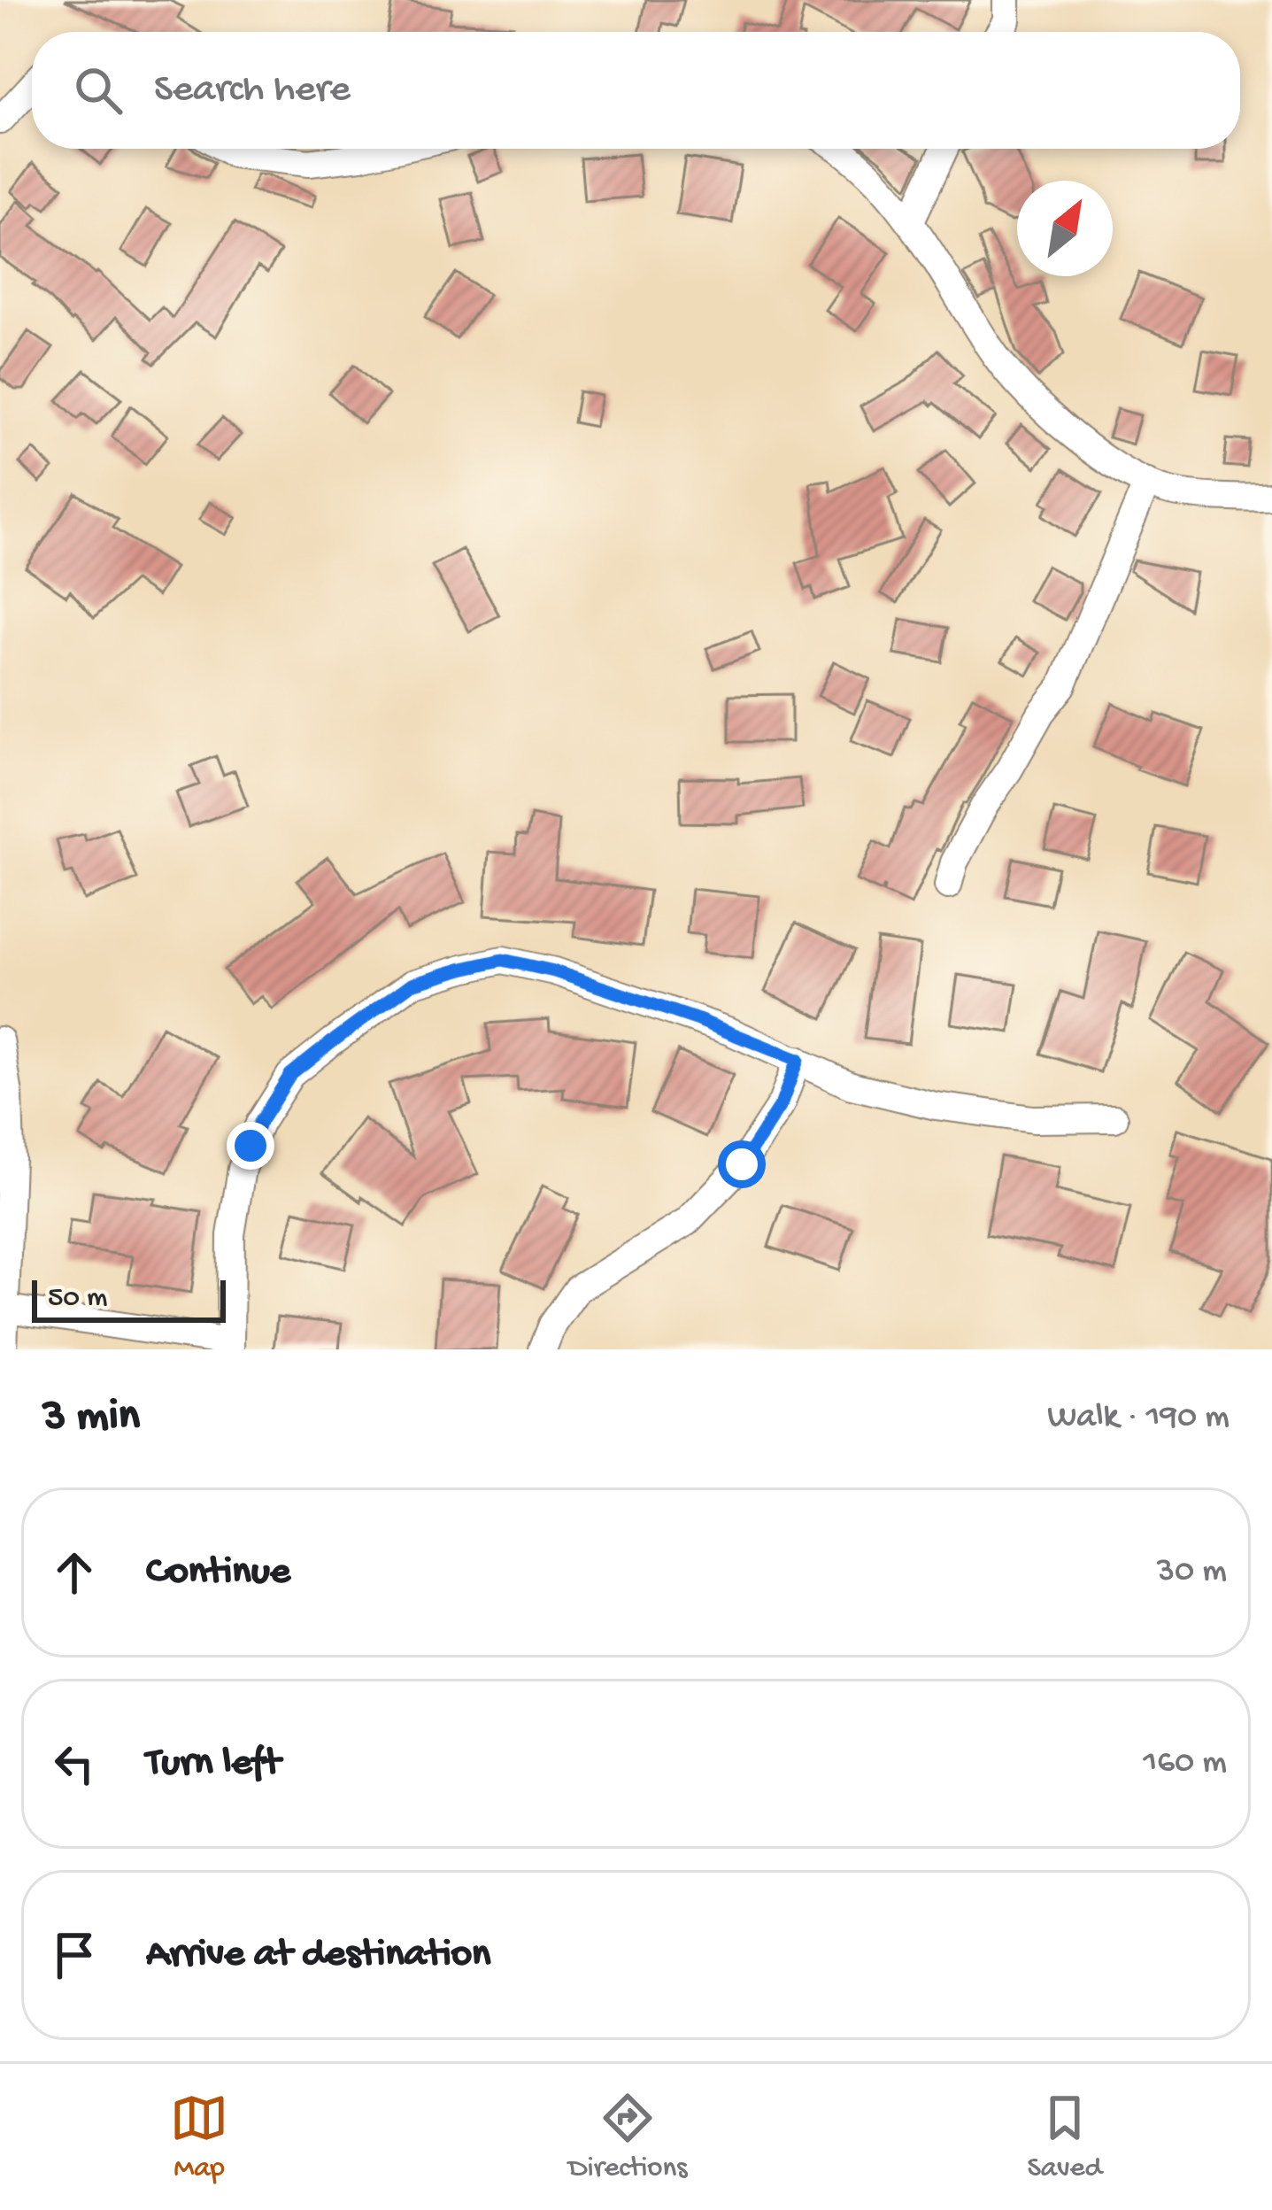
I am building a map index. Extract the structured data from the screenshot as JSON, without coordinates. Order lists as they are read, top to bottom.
{
  "scale_bar": "50 m",
  "north": "top right",
  "page": {
    "search": "Search here",
    "scale": "50 m",
    "heading": ["3 min", "Walk · 190 m"],
    "list": [
      ["Continue", "30 m"],
      ["Turn left", "160 m"],
      "Arrive at destination"
    ],
    "nav": ["Map", "Directions", "Saved"]
  }
}
